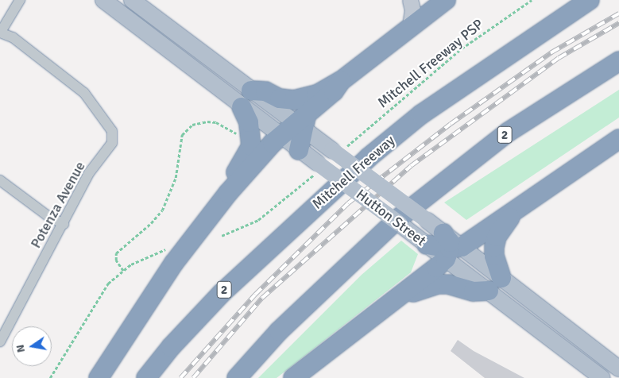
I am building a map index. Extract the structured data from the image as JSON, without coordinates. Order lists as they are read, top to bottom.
{
  "streets": {
    "highway": ["2", "Mitchell Freeway"],
    "main road": ["Hutton Street"],
    "street": ["Potenza Avenue"],
    "path": ["Mitchell Freeway PSP"]
  },
  "crossings": [
    ["Mitchell Freeway PSP", "Hutton Street"]
  ],
  "north": "left"
}
